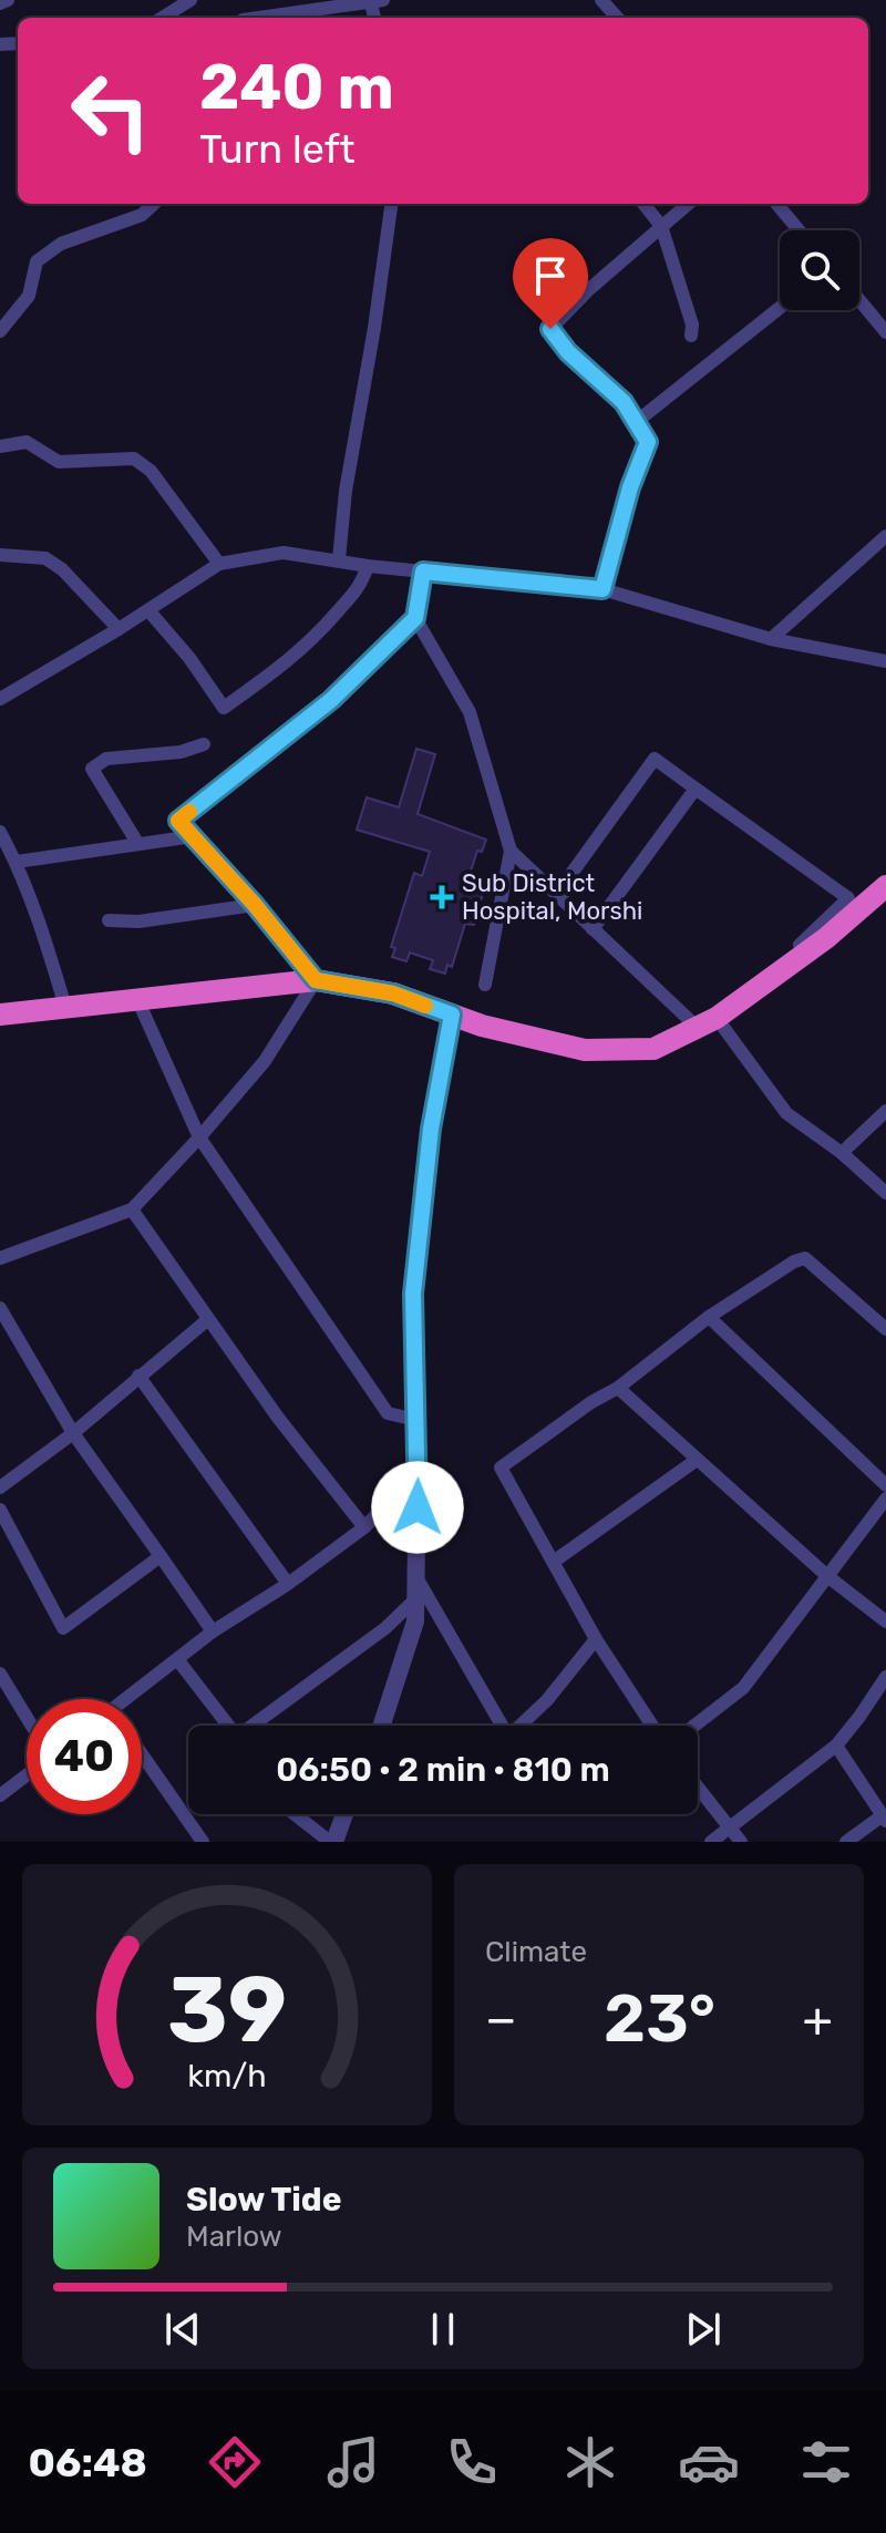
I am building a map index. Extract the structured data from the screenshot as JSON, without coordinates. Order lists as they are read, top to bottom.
{
  "places": {
    "health": ["Sub District Hospital, Morshi"]
  },
  "page": {
    "turn": ["240 m", "Turn left"],
    "limit": "40",
    "trip": "06:50 · 2 min · 810 m",
    "tile": "Climate",
    "heat": ["−", "23°", "+"],
    "song": ["Slow Tide", "Marlow"],
    "tabs": "06:48",
    "gauge": ["39", "km/h"]
  }
}
